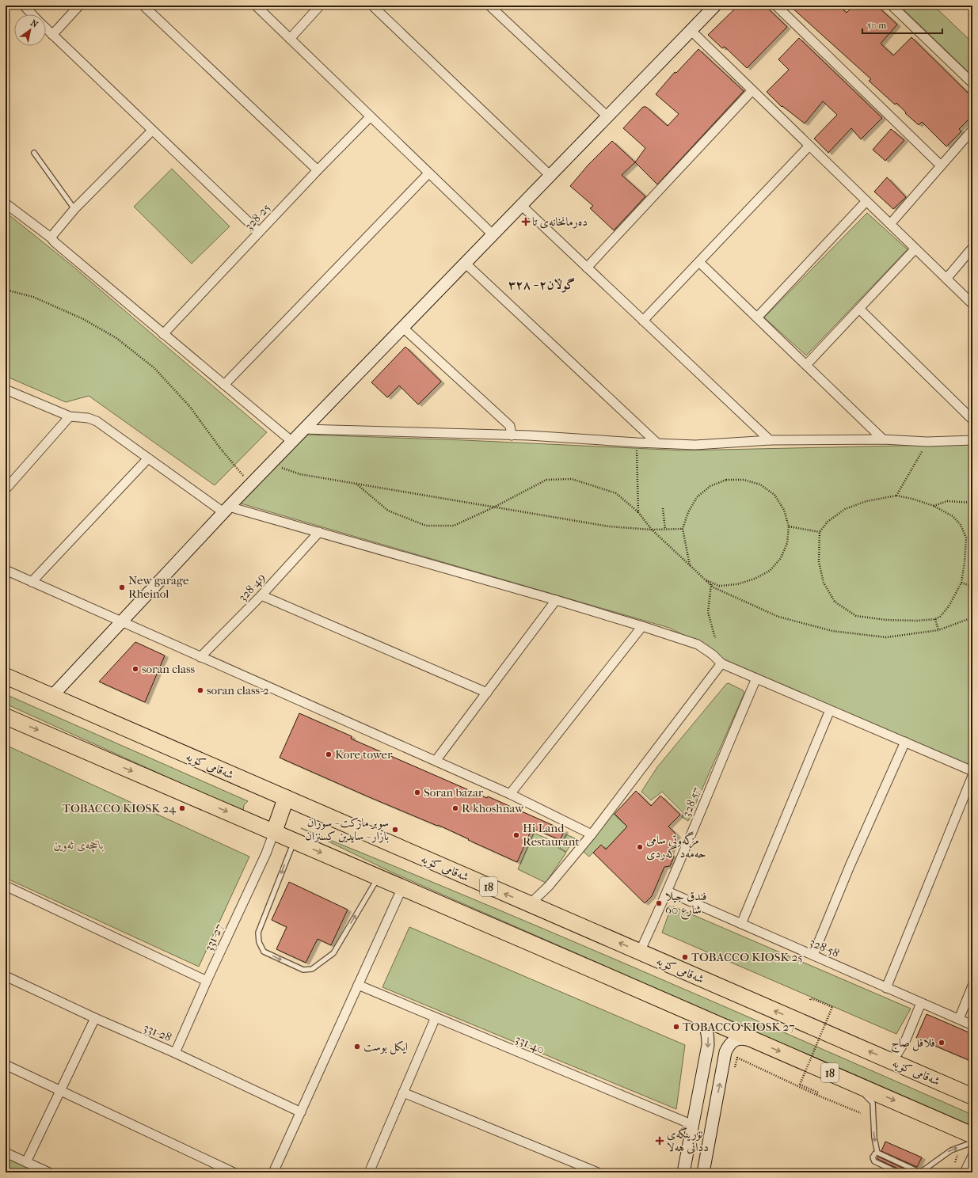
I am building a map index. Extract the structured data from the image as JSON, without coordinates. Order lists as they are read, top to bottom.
{
  "streets": {
    "highway": ["شەقامی کۆیە", "18"],
    "street": [
      "328-25",
      "328-49",
      "328-57",
      "331-27",
      "328-58",
      "331-28",
      "331-40"
    ]
  },
  "crossings": [
    ["شەقامی کۆیە", "328-57"],
    ["328-57", "328-58"],
    ["18", "331-27"],
    ["331-27", "331-28"]
  ],
  "districts": ["گوڵان٢ - ٣٢٨"],
  "parks": ["باخچەی ئەوین"],
  "places": {
    "health": ["دەرمانخانەی تا", "نۆرینگەی ددانی هەلا"],
    "other": [
      "New garage Rheinol",
      "soran class",
      "soran class-2",
      "Kore tower",
      "Soran bazar",
      "TOBACCO KIOSK 24",
      "R khoshnaw",
      "سوبر ماركت - سوران بازار - سايدين كسنزان",
      "Hi Land Restaurant",
      "مزگەوتی سامی حەمەد گەردی",
      "فندق جيلا شارع 60",
      "TOBACCO KIOSK 25",
      "TOBACCO KIOSK 27",
      "فلافل صاج",
      "ايكل بوست"
    ]
  },
  "scale_bar": "50 m",
  "north": "top right"
}
